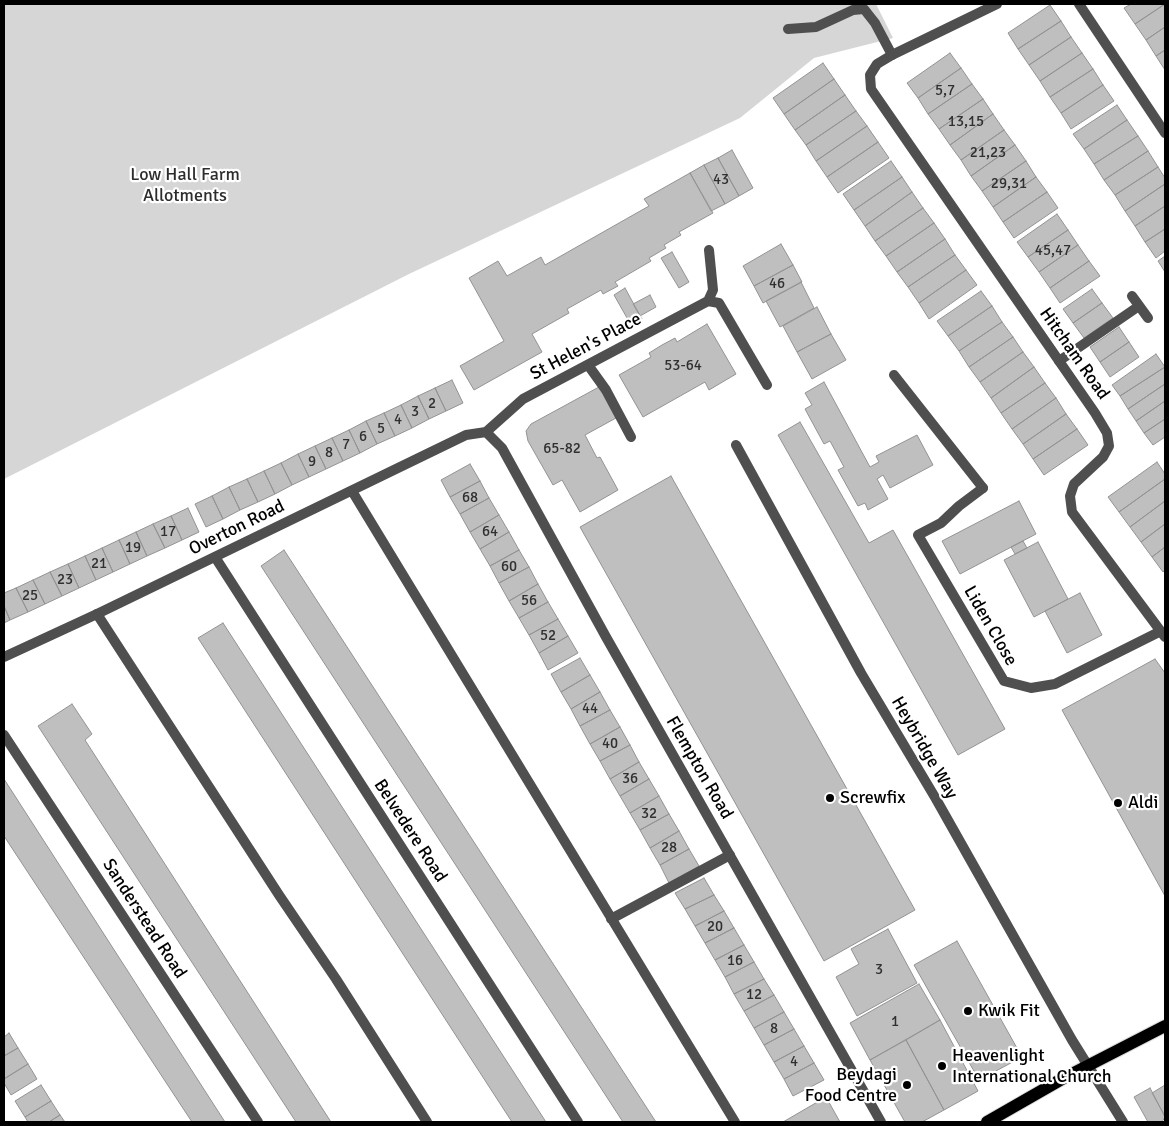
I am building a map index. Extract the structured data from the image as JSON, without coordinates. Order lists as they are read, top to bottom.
{
  "streets": {
    "street": [
      "St Helen's Place",
      "Hitcham Road",
      "Overton Road",
      "Liden Close",
      "Heybridge Way",
      "Flempton Road",
      "Belvedere Road",
      "Sanderstead Road"
    ]
  },
  "crossings": [
    ["St Helen's Place", "Overton Road"],
    ["St Helen's Place", "Flempton Road"],
    ["Hitcham Road", "Liden Close"],
    ["Overton Road", "Flempton Road"],
    ["Overton Road", "Belvedere Road"]
  ],
  "parks": ["Low Hall Farm Allotments"],
  "places": [
    "Screwfix",
    "Aldi",
    "Kwik Fit",
    "Heavenlight International Church",
    "Beydagi Food Centre"
  ],
  "house_numbers": [
    "5,7",
    "13,15",
    "21,23",
    "43",
    "29,31",
    "45,47",
    "46",
    "53-64",
    "2",
    "3",
    "4",
    "5",
    "6",
    "7",
    "65-82",
    "8",
    "9",
    "68",
    "17",
    "64",
    "19",
    "21",
    "60",
    "23",
    "25",
    "56",
    "52",
    "44",
    "40",
    "36",
    "32",
    "28",
    "20",
    "16",
    "3",
    "12",
    "1",
    "8",
    "4"
  ]
}
